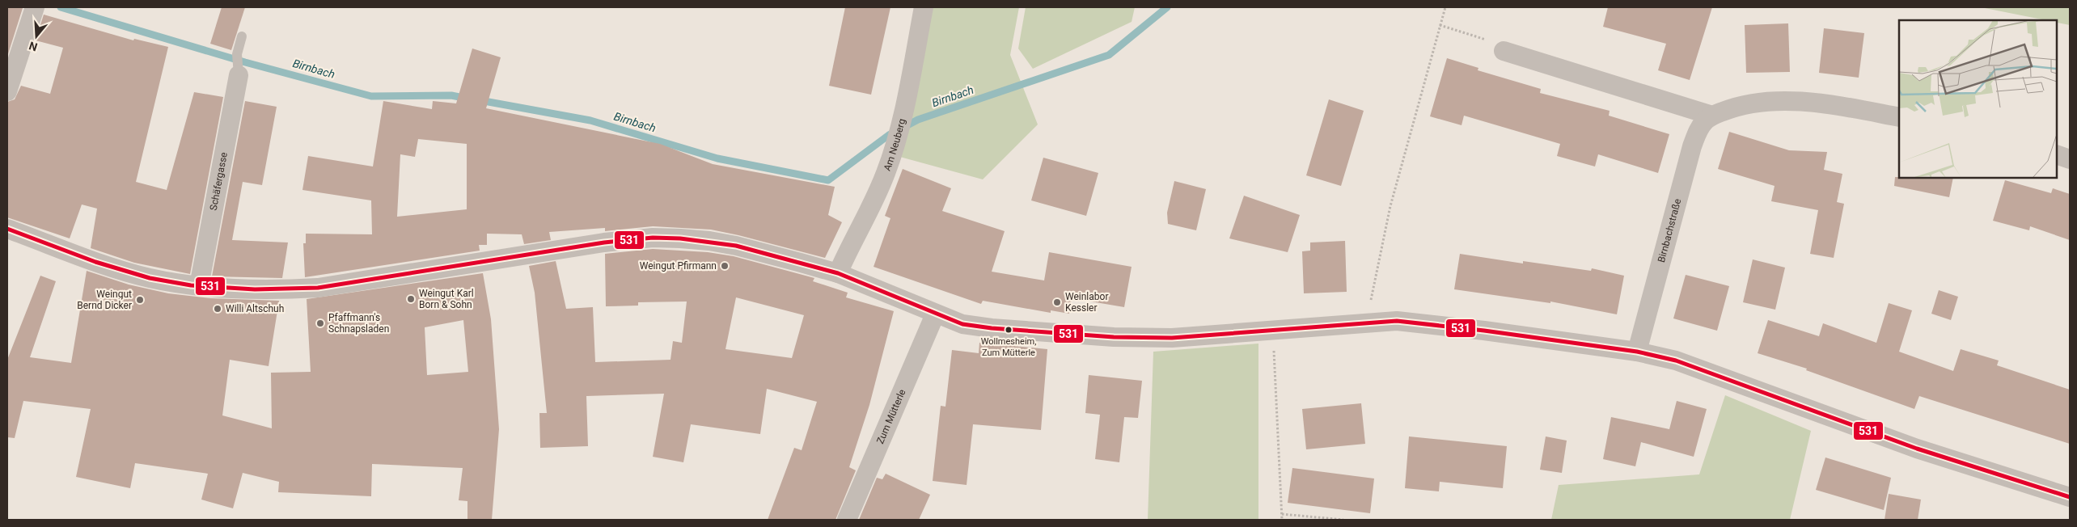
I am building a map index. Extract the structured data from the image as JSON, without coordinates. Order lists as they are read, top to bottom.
{
  "streets": {
    "street": [
      "Am Neuberg",
      "Schäfergasse",
      "Birnbachstraße",
      "Zum Mütterle"
    ]
  },
  "water": ["Birnbach"],
  "places": [
    "Weingut Pfirmann",
    "Weingut Karl Born & Sohn",
    "Weingut Bernd Dicker",
    "Weinlabor Kessler",
    "Willi Altschuh",
    "Pfaffmann's Schnapsladen",
    "Wollmesheim, Zum Mütterle"
  ],
  "lines": ["transit line 531"],
  "north": "bottom"
}
